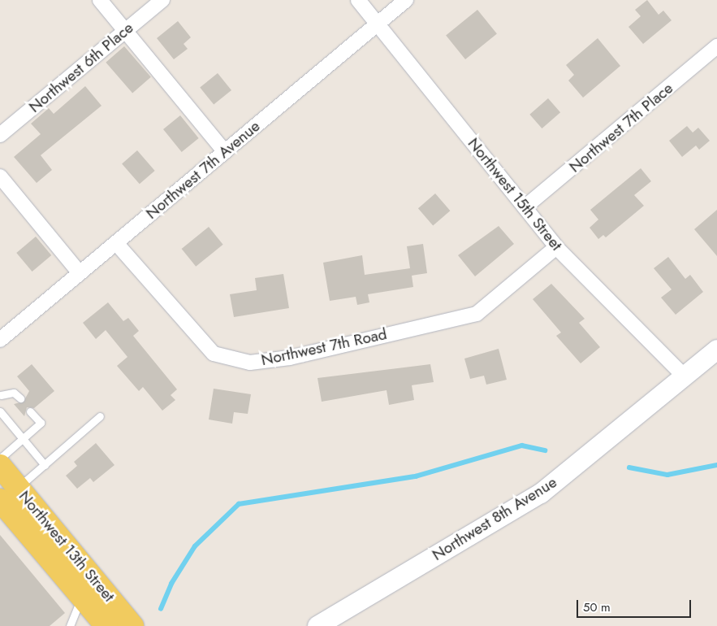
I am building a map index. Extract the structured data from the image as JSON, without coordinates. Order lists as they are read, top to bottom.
{
  "streets": {
    "main road": ["Northwest 13th Street"],
    "street": [
      "Northwest 6th Place",
      "Northwest 7th Place",
      "Northwest 7th Avenue",
      "Northwest 15th Street",
      "Northwest 7th Road",
      "Northwest 8th Avenue"
    ]
  },
  "crossings": [
    ["Northwest 7th Place", "Northwest 15th Street"],
    ["Northwest 7th Avenue", "Northwest 15th Street"],
    ["Northwest 7th Avenue", "Northwest 7th Road"],
    ["Northwest 15th Street", "Northwest 7th Road"],
    ["Northwest 15th Street", "Northwest 8th Avenue"]
  ],
  "scale_bar": "50 m"
}
